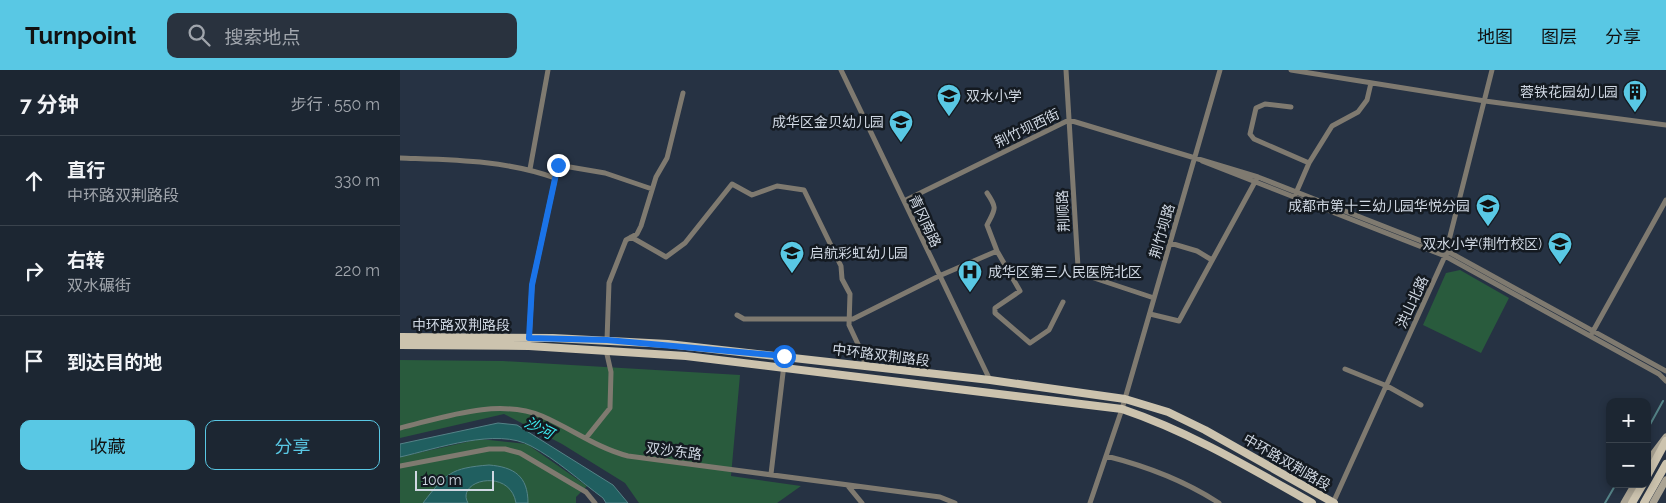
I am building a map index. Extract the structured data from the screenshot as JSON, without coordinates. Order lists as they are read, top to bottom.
{
  "streets": {
    "main road": ["中环路双荆路段"],
    "street": [
      "荆竹坝西街",
      "荆顺路",
      "青冈南路",
      "荆竹坝路",
      "洪山北路",
      "双沙东路"
    ]
  },
  "crossings": [
    ["荆竹坝西街", "荆顺路"],
    ["荆竹坝西街", "青冈南路"],
    ["荆竹坝西街", "荆竹坝路"],
    ["荆顺路", "荆竹坝路"],
    ["青冈南路", "中环路双荆路段"],
    ["荆竹坝路", "中环路双荆路段"],
    ["洪山北路", "中环路双荆路段"]
  ],
  "water": ["沙河"],
  "places": {
    "building": ["蓉铁花园幼儿园"],
    "school or university": [
      "双水小学",
      "成华区金贝幼儿园",
      "成都市第十三幼儿园华悦分园",
      "双水小学(荆竹校区)",
      "启航彩虹幼儿园"
    ],
    "hospital": ["成华区第三人民医院北区"]
  },
  "scale_bar": "100 m",
  "page": {
    "header": "Turnpoint",
    "search": "搜索地点",
    "nav": ["地图", "图层", "分享"],
    "heading": ["7 分钟", "步行 · 550 m"],
    "list": [
      ["直行", "中环路双荆路段", "330 m"],
      ["右转", "双水碾街", "220 m"],
      "到达目的地"
    ],
    "map_buttons": ["+", "−"],
    "buttons": ["收藏", "分享"],
    "scale": "100 m"
  }
}
